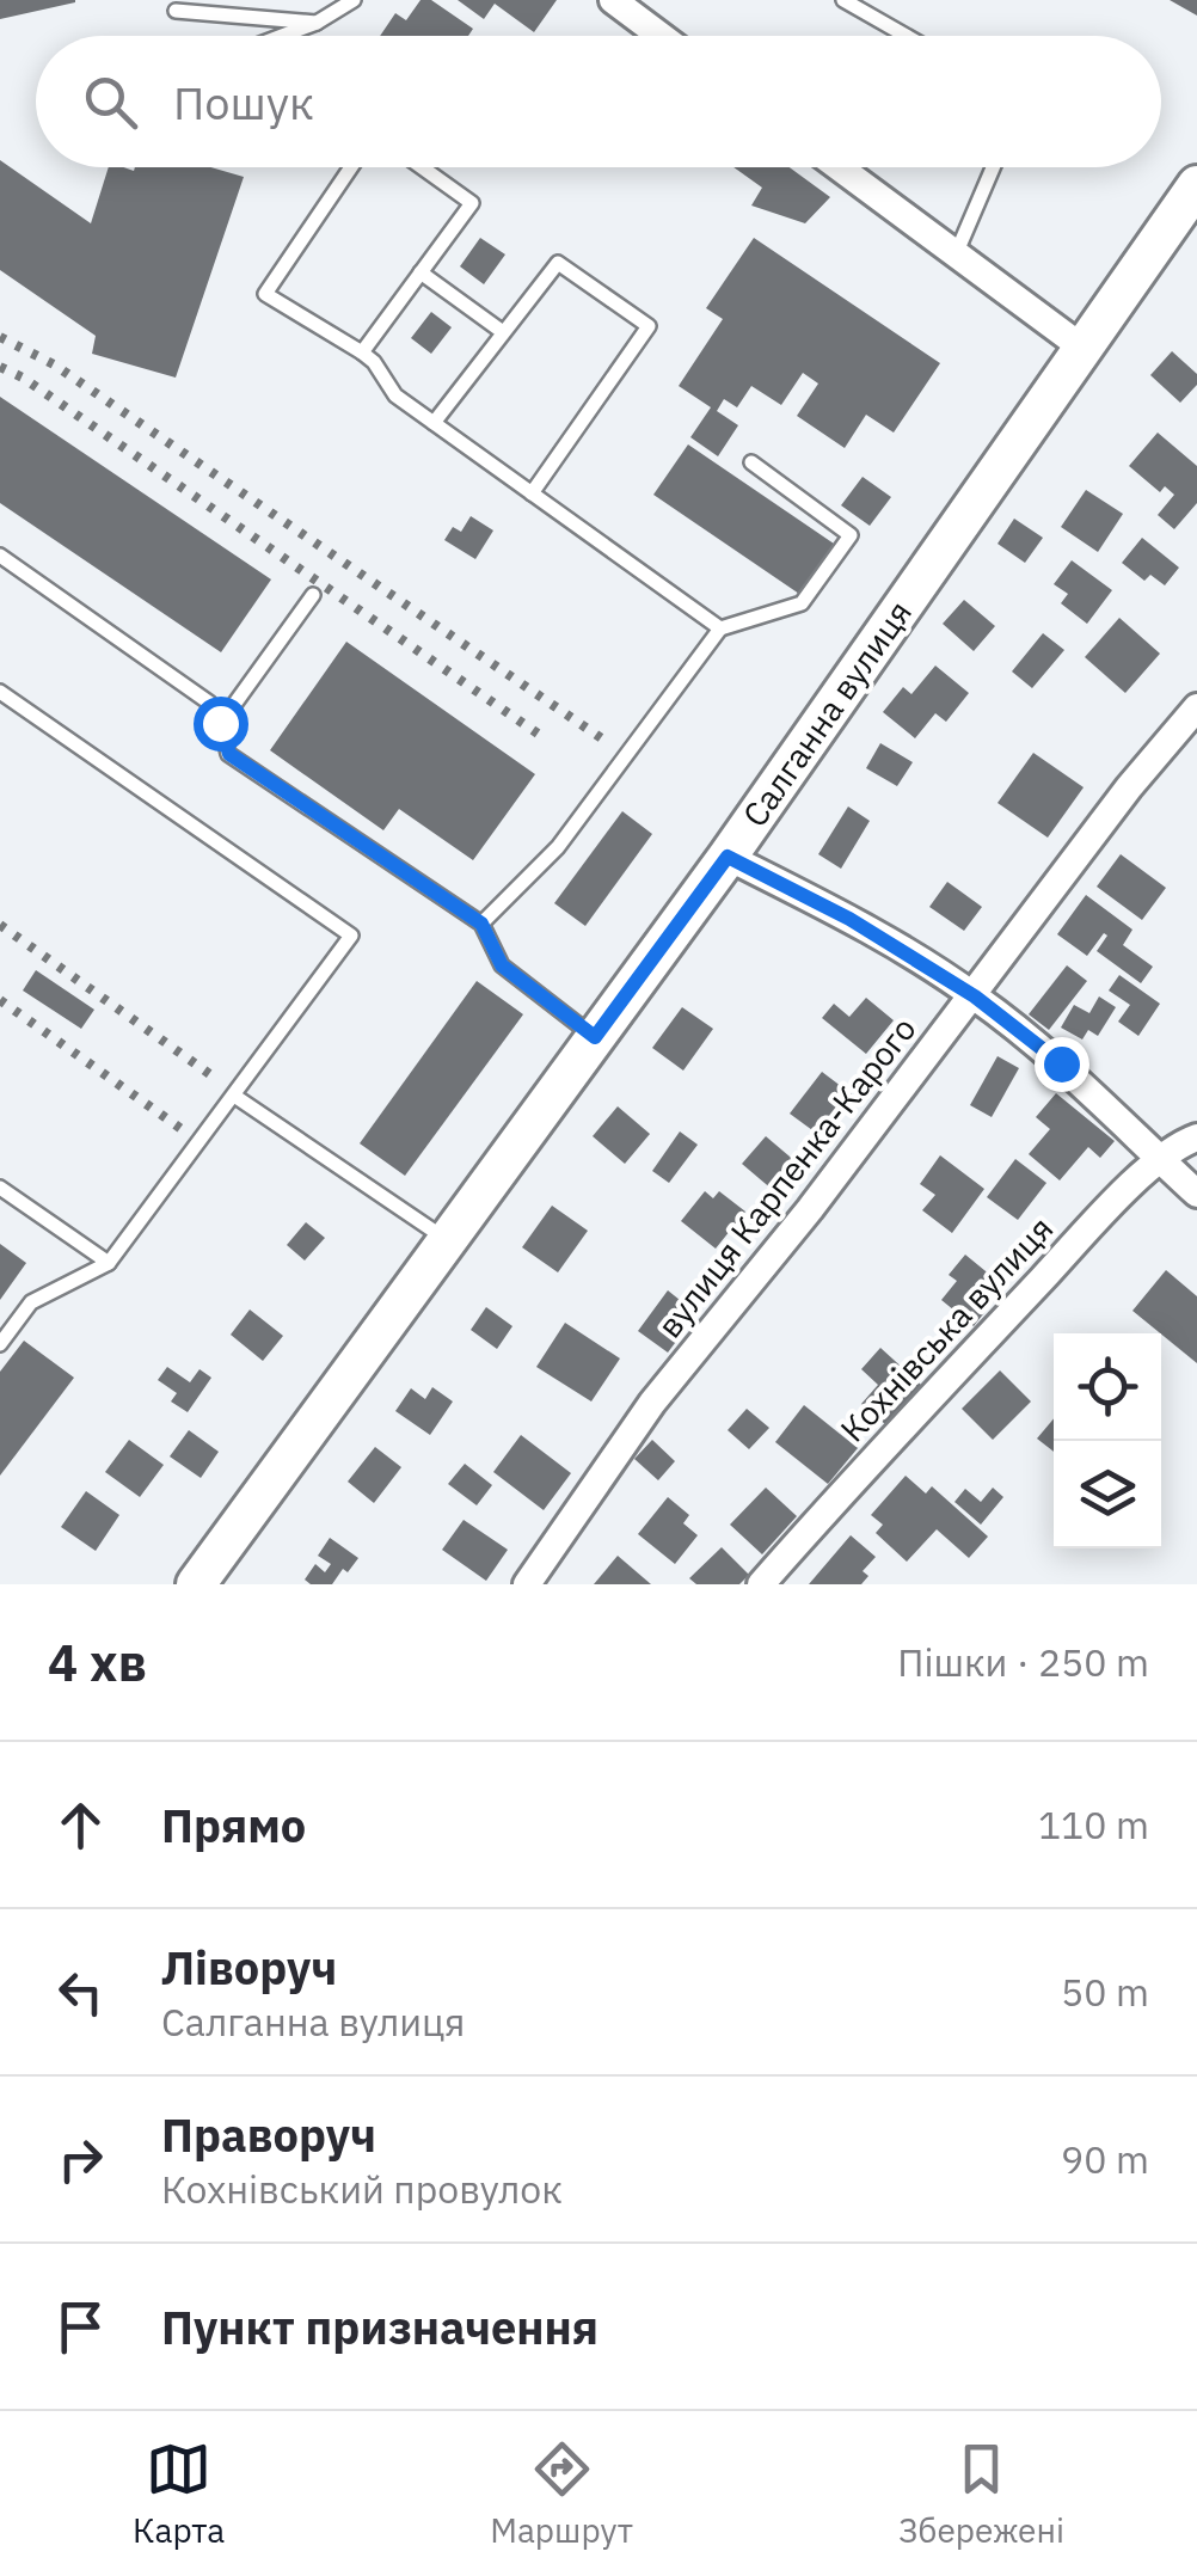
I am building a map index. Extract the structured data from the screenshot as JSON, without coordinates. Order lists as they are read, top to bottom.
{
  "streets": {
    "street": ["Салганна вулиця", "вулиця Карпенка-Карого", "Кохнівська вулиця"]
  },
  "page": {
    "search": "Пошук",
    "heading": ["4 хв", "Пішки · 250 m"],
    "list": [
      ["Прямо", "110 m"],
      ["Ліворуч", "Салганна вулиця", "50 m"],
      ["Праворуч", "Кохнівський провулок", "90 m"],
      "Пункт призначення"
    ],
    "nav": ["Карта", "Маршрут", "Збережені"]
  }
}
